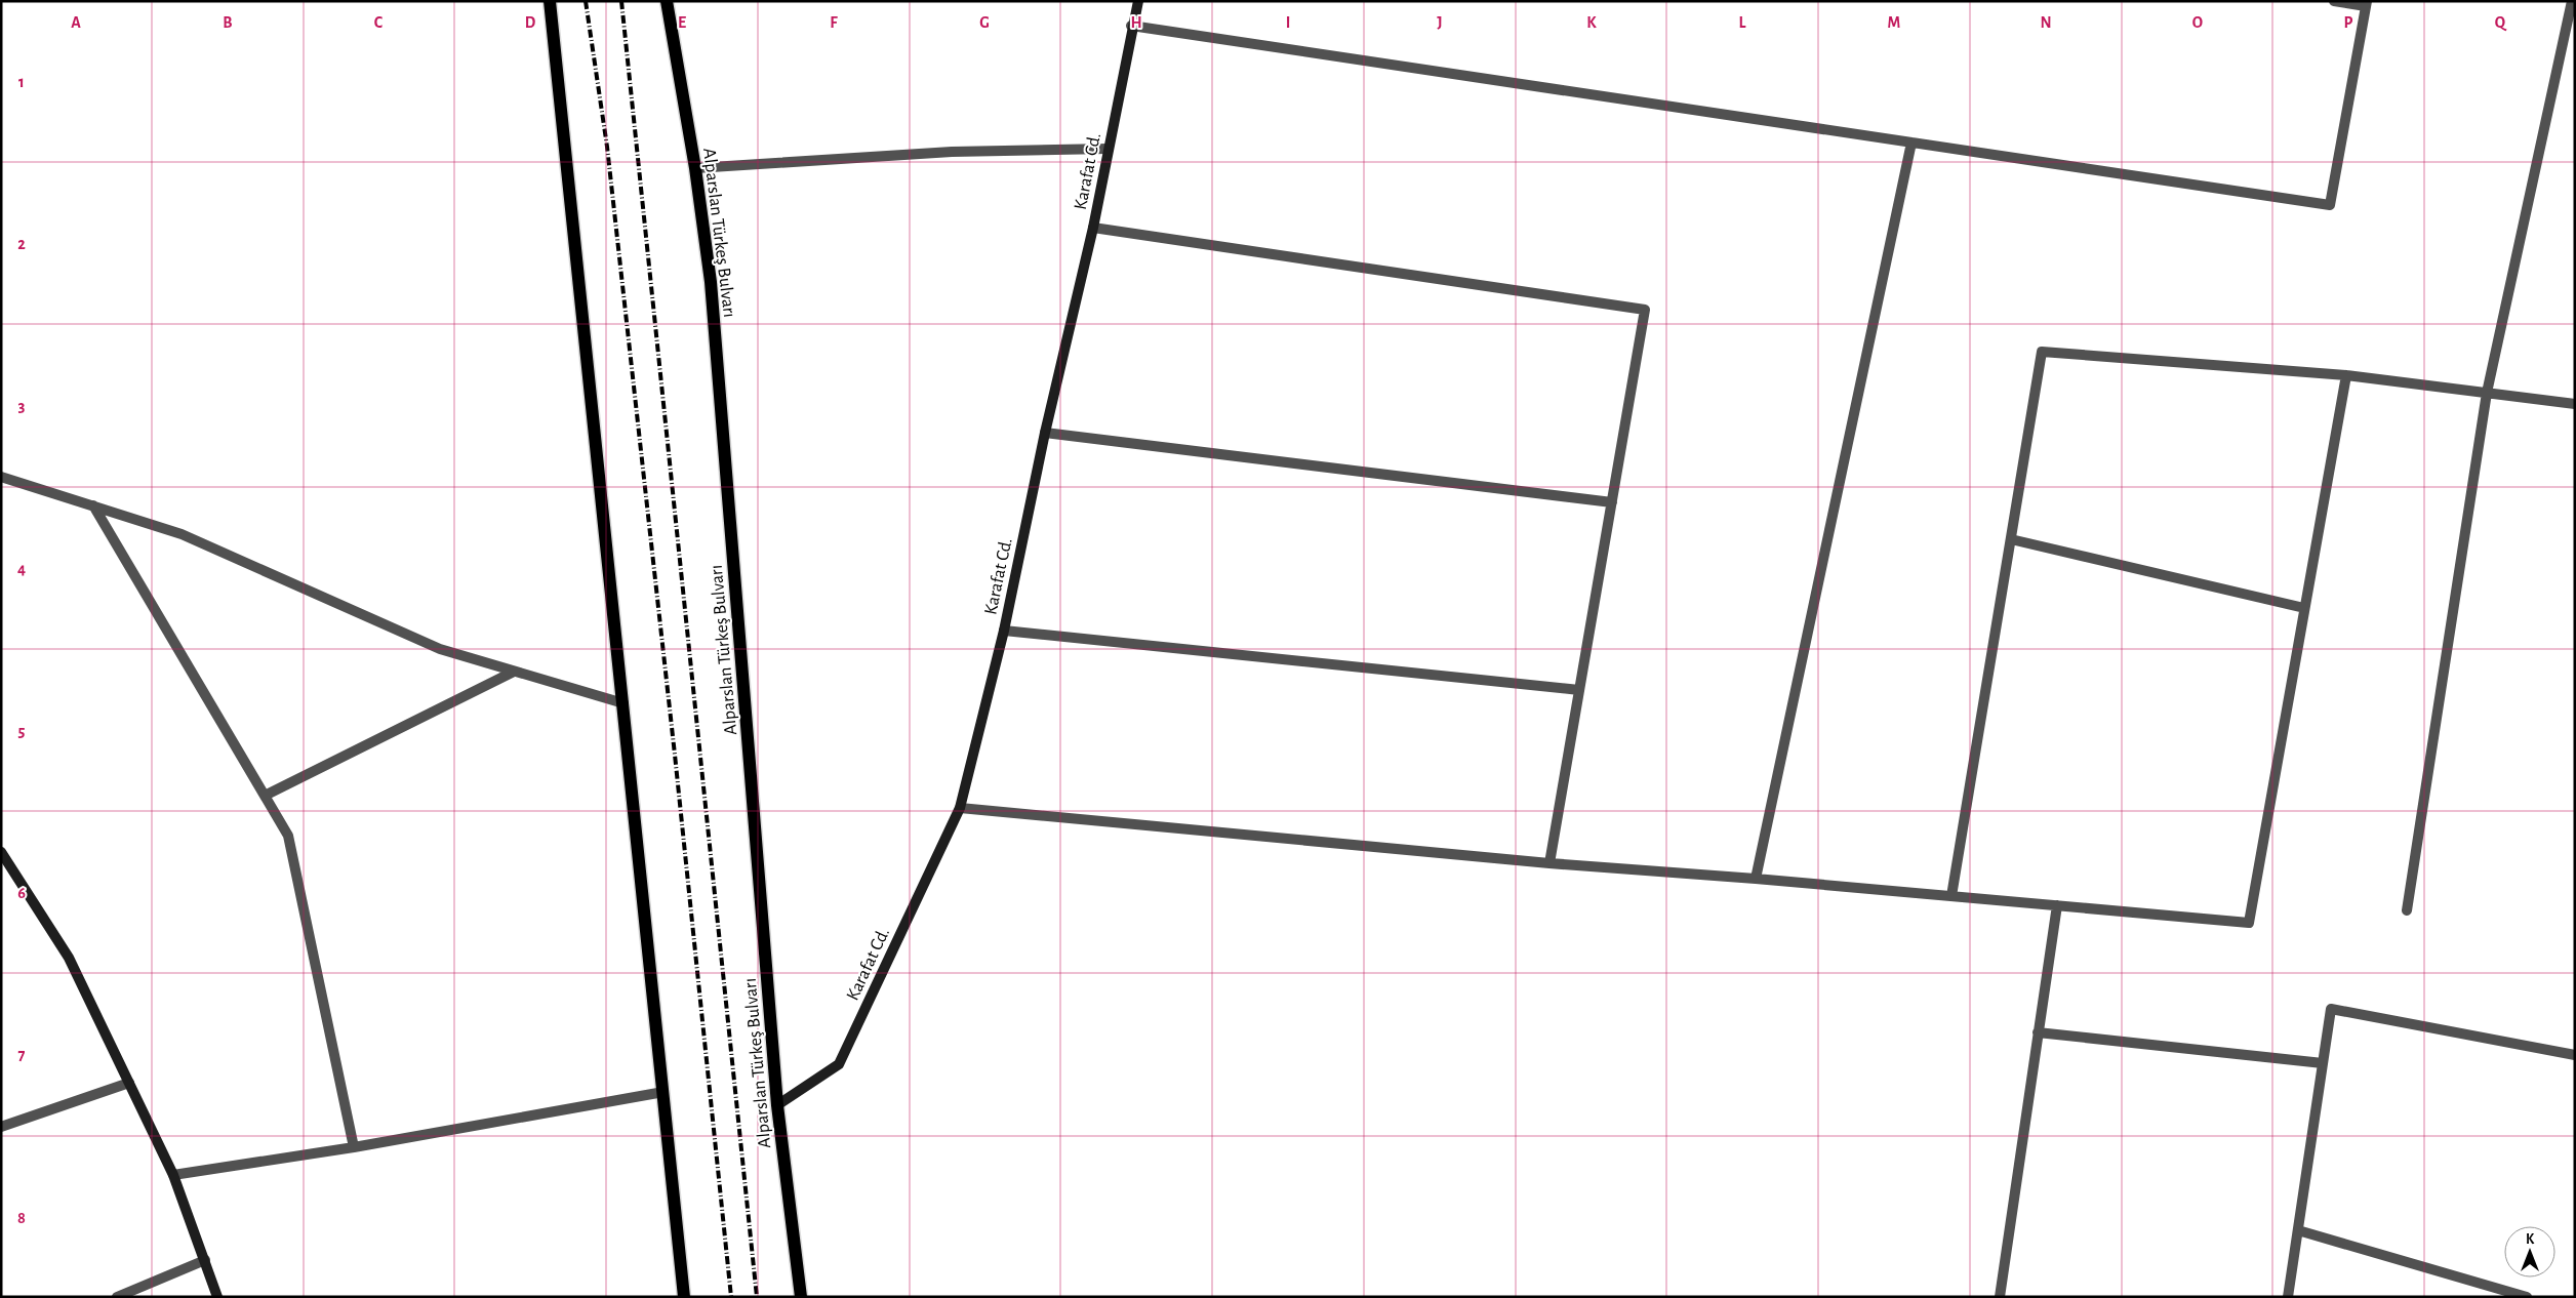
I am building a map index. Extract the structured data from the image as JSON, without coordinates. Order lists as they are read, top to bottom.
{
  "streets": {
    "main road": ["Karafat Cd.", "Alparslan Türkeş Bulvarı"]
  },
  "crossings": [
    ["Karafat Cd.", "Alparslan Türkeş Bulvarı"]
  ],
  "north": "top",
  "grid": {
    "columns": [
      "A",
      "B",
      "C",
      "D",
      "E",
      "F",
      "G",
      "H",
      "I",
      "J",
      "K",
      "L",
      "M",
      "N",
      "O",
      "P",
      "Q"
    ],
    "rows": [
      "1",
      "2",
      "3",
      "4",
      "5",
      "6",
      "7",
      "8"
    ]
  }
}
